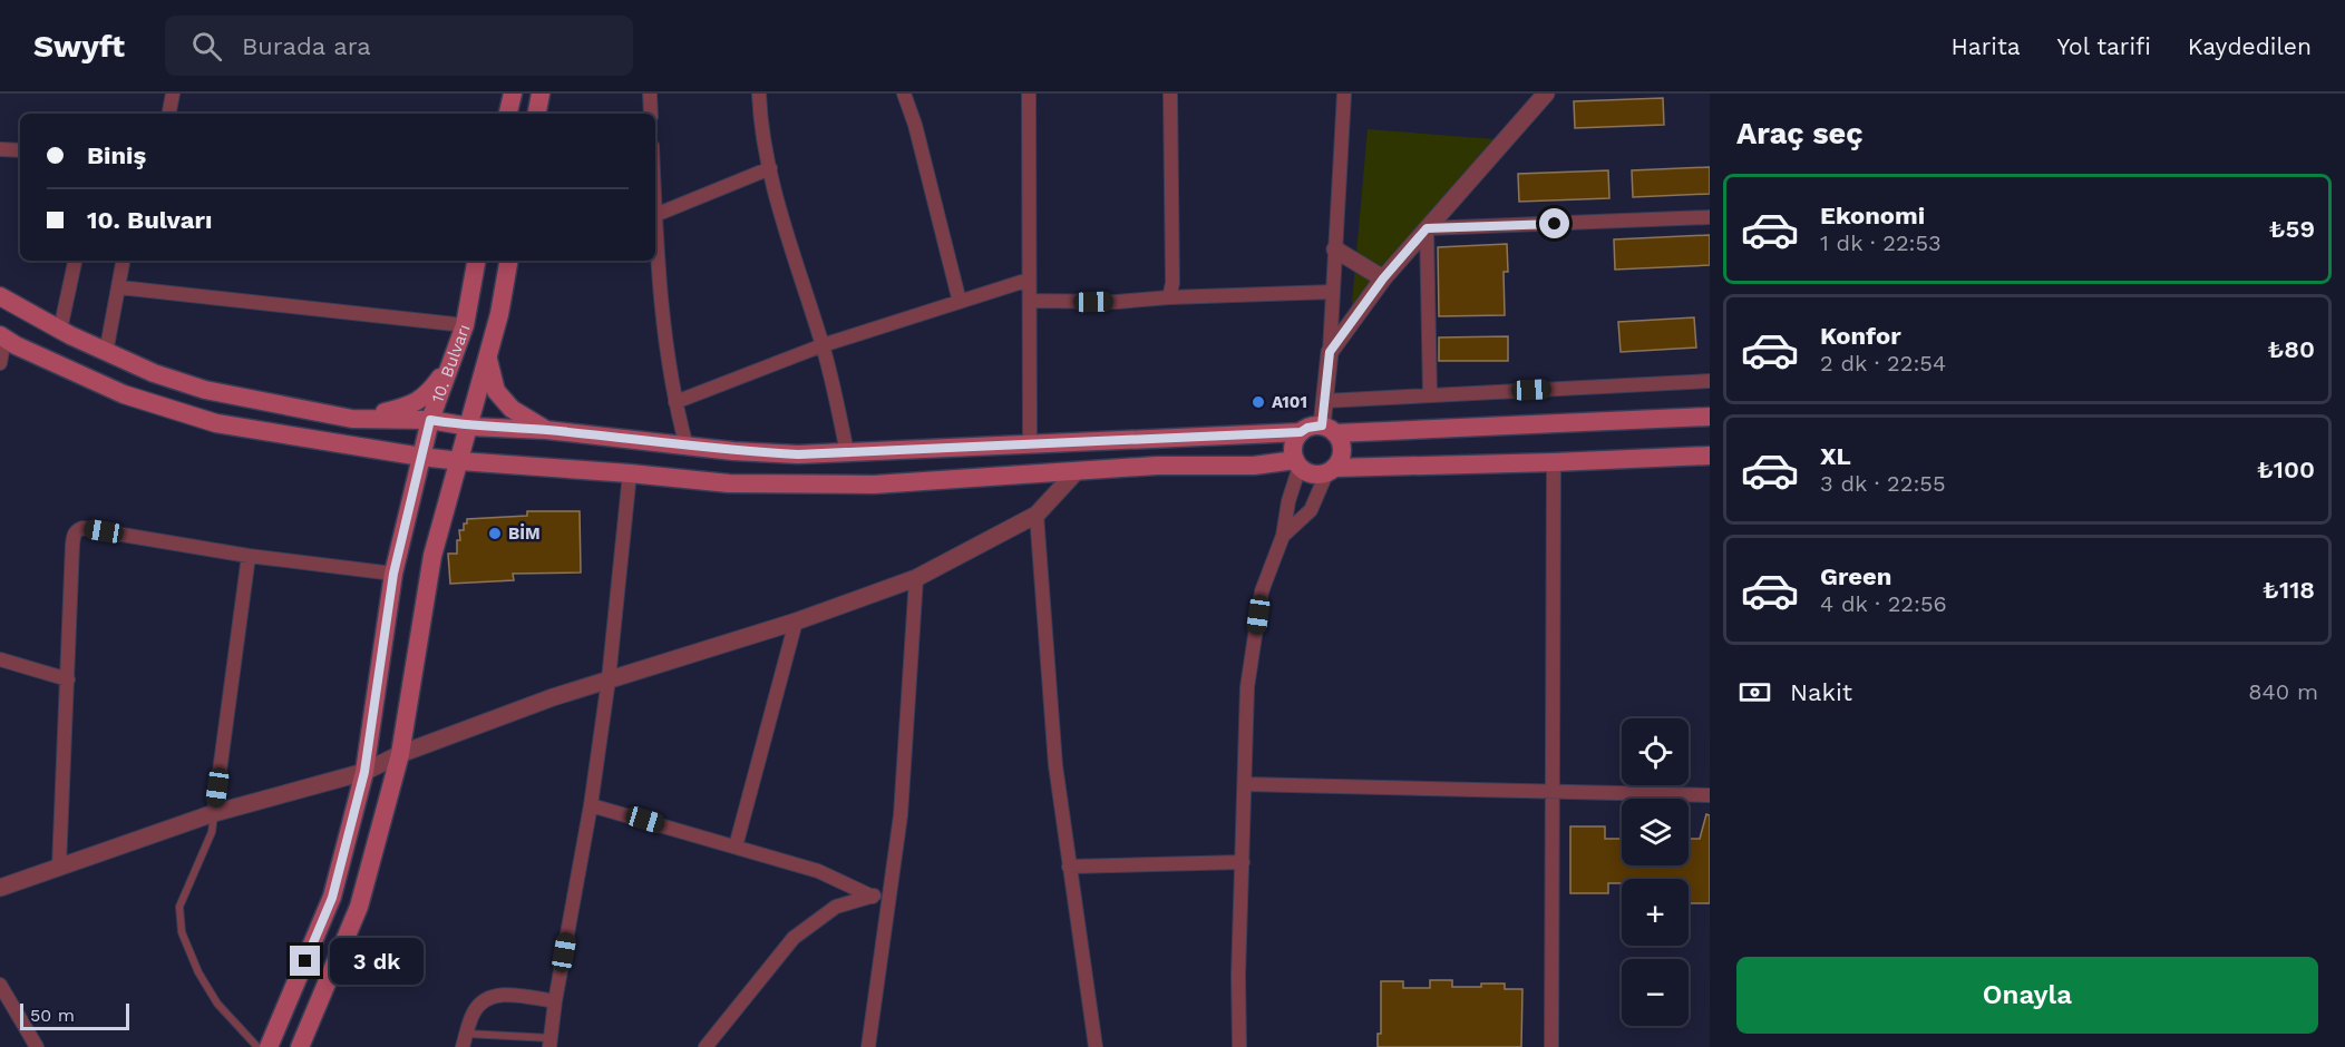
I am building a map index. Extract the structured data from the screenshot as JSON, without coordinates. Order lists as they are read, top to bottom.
{
  "streets": {
    "main road": ["10. Bulvarı"]
  },
  "places": ["A101", "BİM"],
  "scale_bar": "50 m",
  "page": {
    "header": "Swyft",
    "search": "Burada ara",
    "nav": ["Harita", "Yol tarifi", "Kaydedilen"],
    "heading": "Araç seç",
    "banner": ["Biniş", "10. Bulvarı"],
    "list": [
      {
        "name": "Ekonomi",
        "note": "1 dk · 22:53",
        "value": "₺59"
      },
      {
        "name": "Konfor",
        "note": "2 dk · 22:54",
        "value": "₺80"
      },
      {
        "name": "XL",
        "note": "3 dk · 22:55",
        "value": "₺100"
      },
      {
        "name": "Green",
        "note": "4 dk · 22:56",
        "value": "₺118"
      }
    ],
    "pay": ["Nakit", "840 m"],
    "map_buttons": ["+", "−"],
    "bubble": "3 dk",
    "buttons": "Onayla",
    "scale": "50 m"
  }
}
